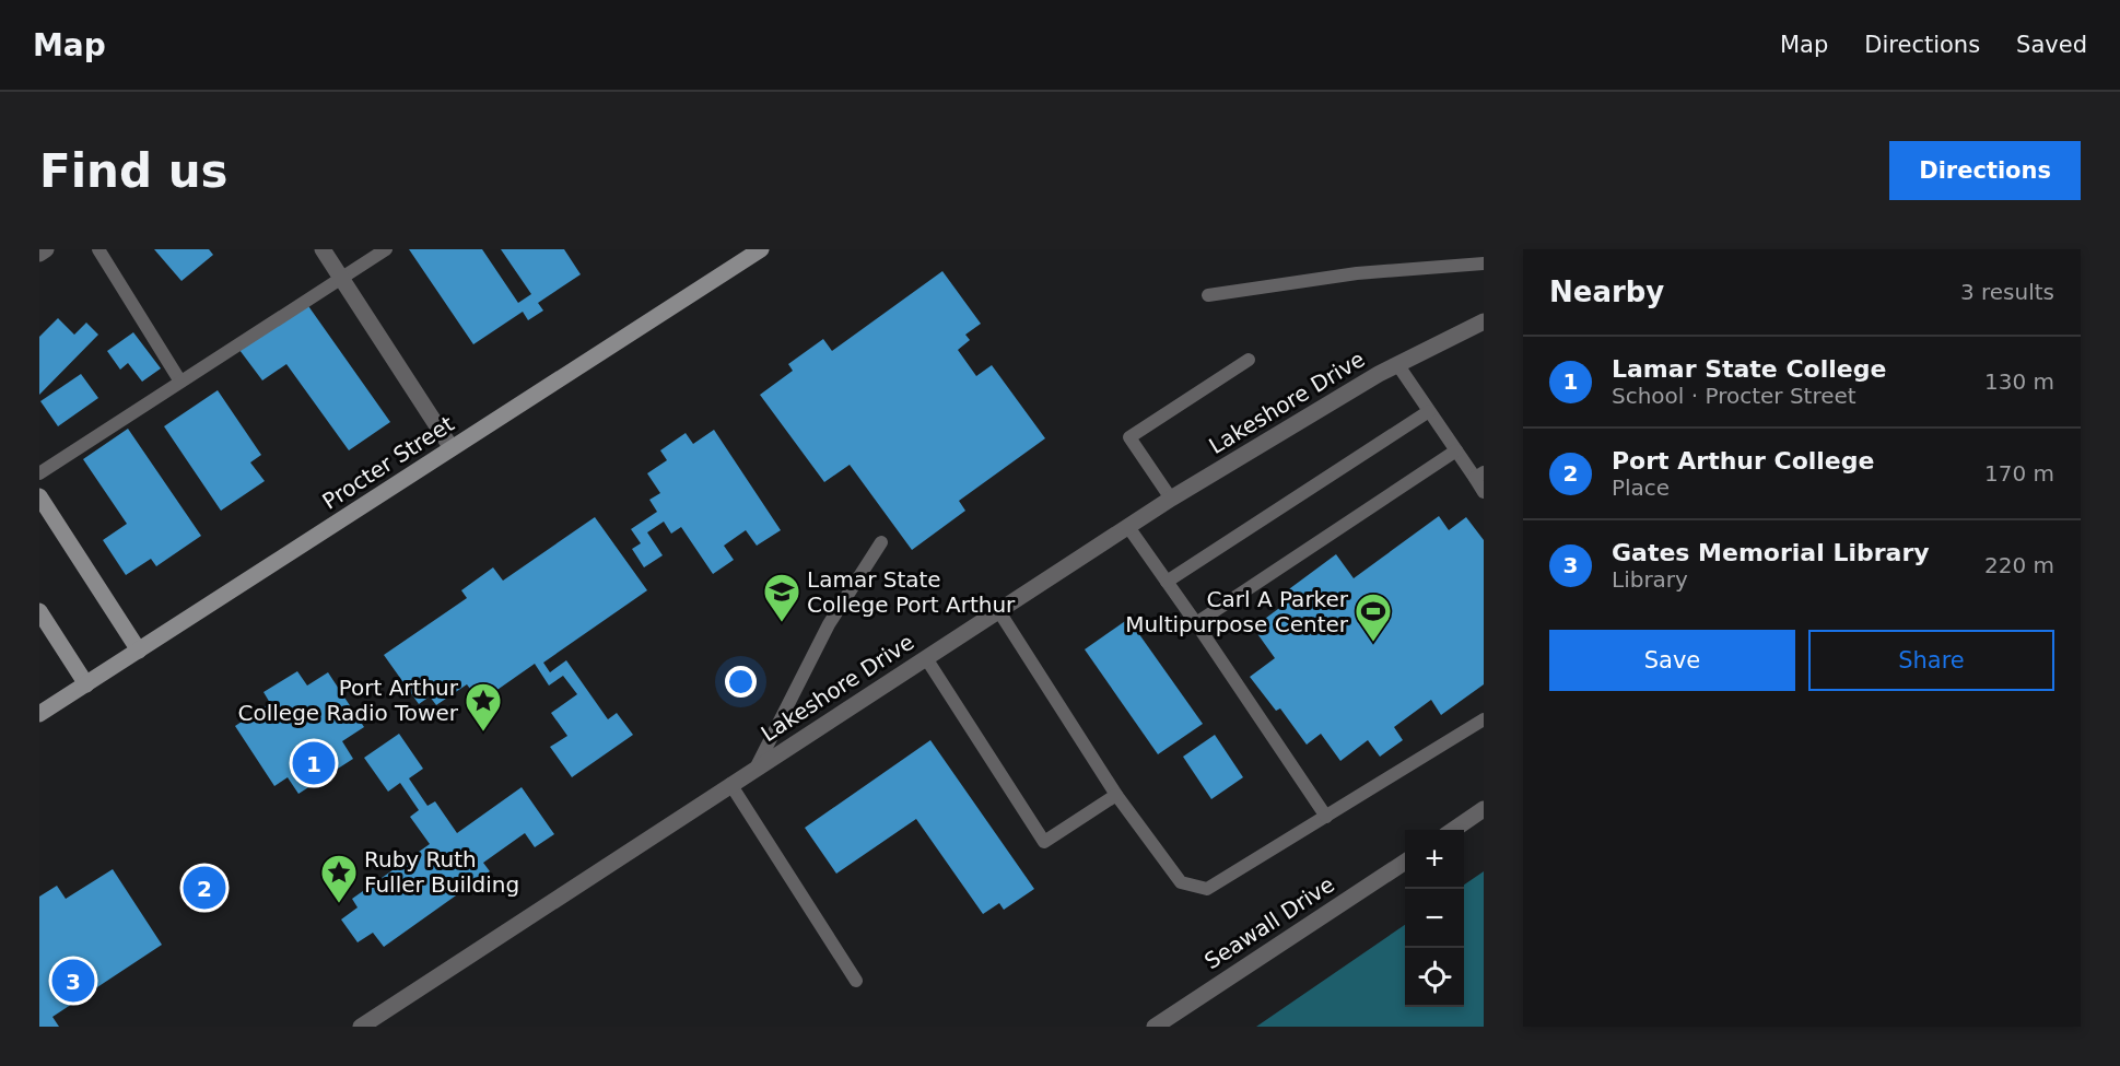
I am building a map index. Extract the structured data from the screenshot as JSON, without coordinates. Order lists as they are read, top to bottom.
{
  "streets": {
    "main road": ["Procter Street"],
    "street": ["Lakeshore Drive", "Seawall Drive"]
  },
  "places": {
    "school or university": ["Lamar State College Port Arthur"],
    "sports": ["Carl A Parker Multipurpose Center"],
    "place": ["Port Arthur College Radio Tower", "Ruby Ruth Fuller Building"]
  },
  "page": {
    "header": "Map",
    "nav": ["Map", "Directions", "Saved"],
    "buttons": [
      "Directions",
      ["Save", "Share"]
    ],
    "title": "Find us",
    "heading": ["Nearby", "3 results"],
    "list": [
      {
        "mark": "1",
        "name": "Lamar State College",
        "note": "School · Procter Street",
        "value": "130 m"
      },
      {
        "mark": "2",
        "name": "Port Arthur College",
        "note": "Place",
        "value": "170 m"
      },
      {
        "mark": "3",
        "name": "Gates Memorial Library",
        "note": "Library",
        "value": "220 m"
      }
    ],
    "pins": ["1", "2", "3"],
    "map_buttons": ["+", "−"]
  }
}
